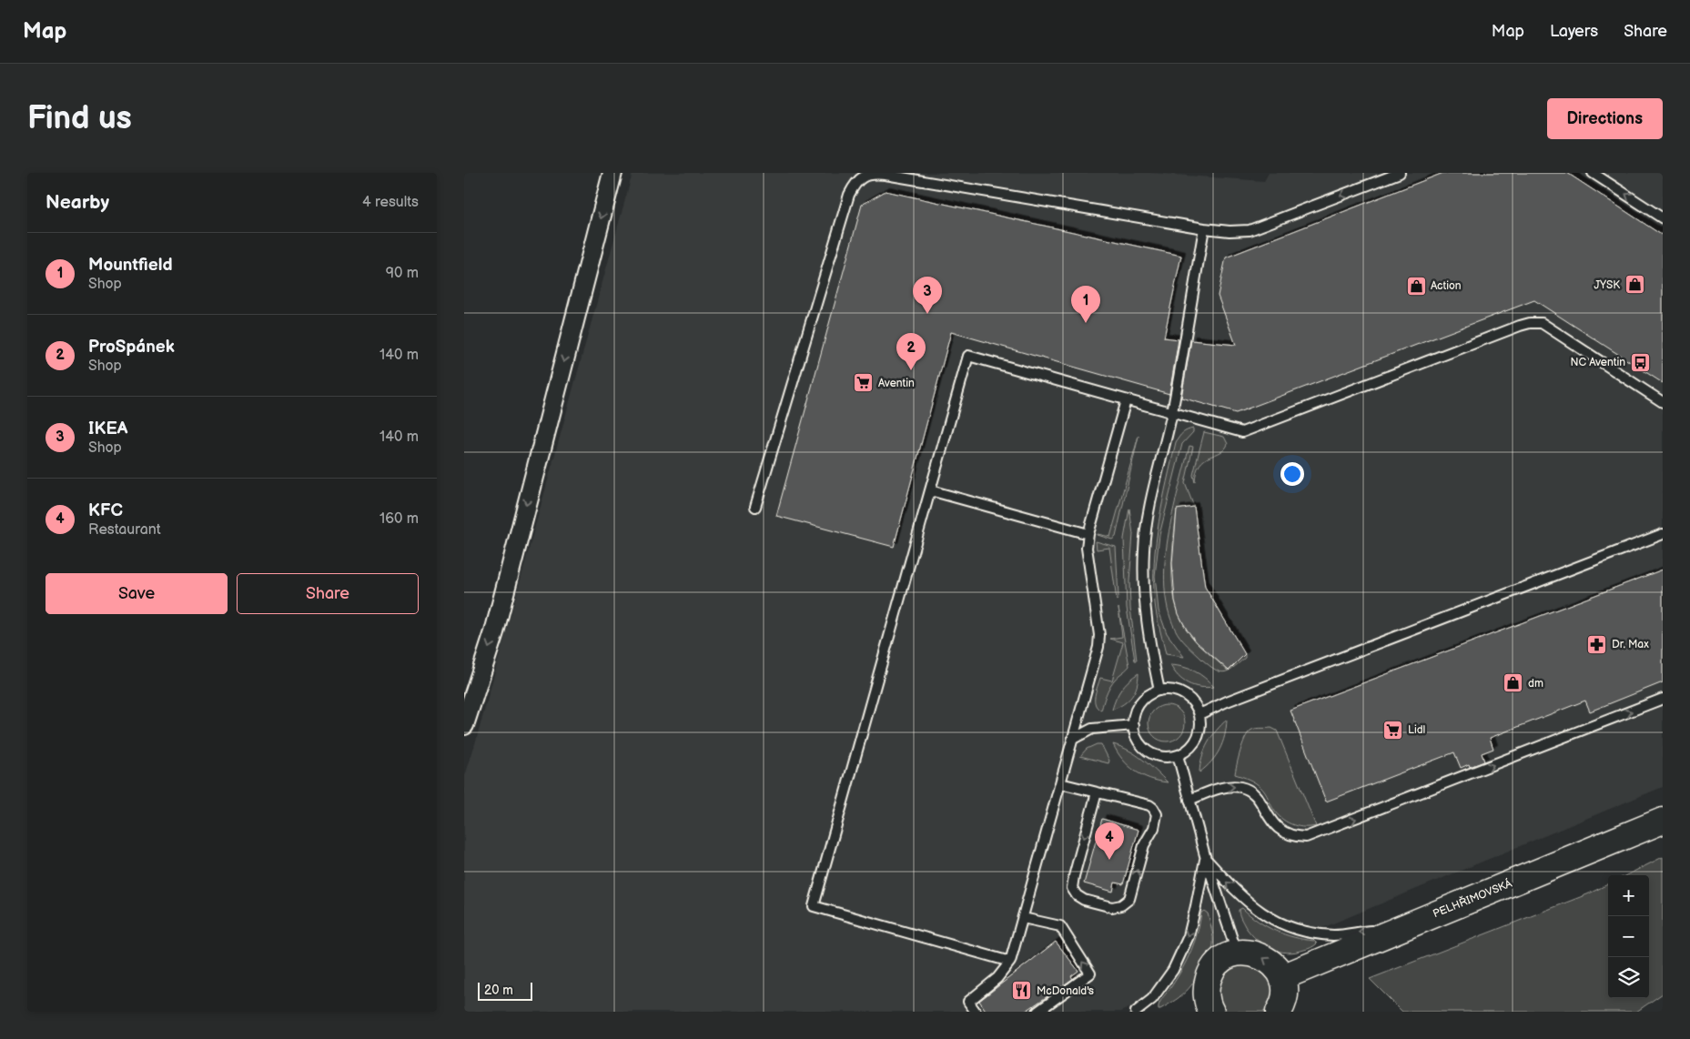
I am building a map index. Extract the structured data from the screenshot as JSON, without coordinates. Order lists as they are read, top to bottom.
{
  "streets": {
    "main road": ["PELHŘIMOVSKÁ"]
  },
  "places": {
    "shop": ["JYSK", "Action", "dm"],
    "bus stop": ["NC Aventin"],
    "supermarket": ["Aventin", "Lidl"],
    "pharmacy": ["Dr. Max"],
    "restaurant": ["McDonald's"]
  },
  "scale_bar": "20 m",
  "page": {
    "header": "Map",
    "nav": ["Map", "Layers", "Share"],
    "buttons": [
      "Directions",
      ["Save", "Share"]
    ],
    "title": "Find us",
    "heading": ["Nearby", "4 results"],
    "list": [
      {
        "mark": "1",
        "name": "Mountfield",
        "note": "Shop",
        "value": "90 m"
      },
      {
        "mark": "2",
        "name": "ProSpánek",
        "note": "Shop",
        "value": "140 m"
      },
      {
        "mark": "3",
        "name": "IKEA",
        "note": "Shop",
        "value": "140 m"
      },
      {
        "mark": "4",
        "name": "KFC",
        "note": "Restaurant",
        "value": "160 m"
      }
    ],
    "pins": [
      "3",
      "1",
      "2",
      "4"
    ],
    "map_buttons": ["+", "−"],
    "scale": "20 m"
  }
}
